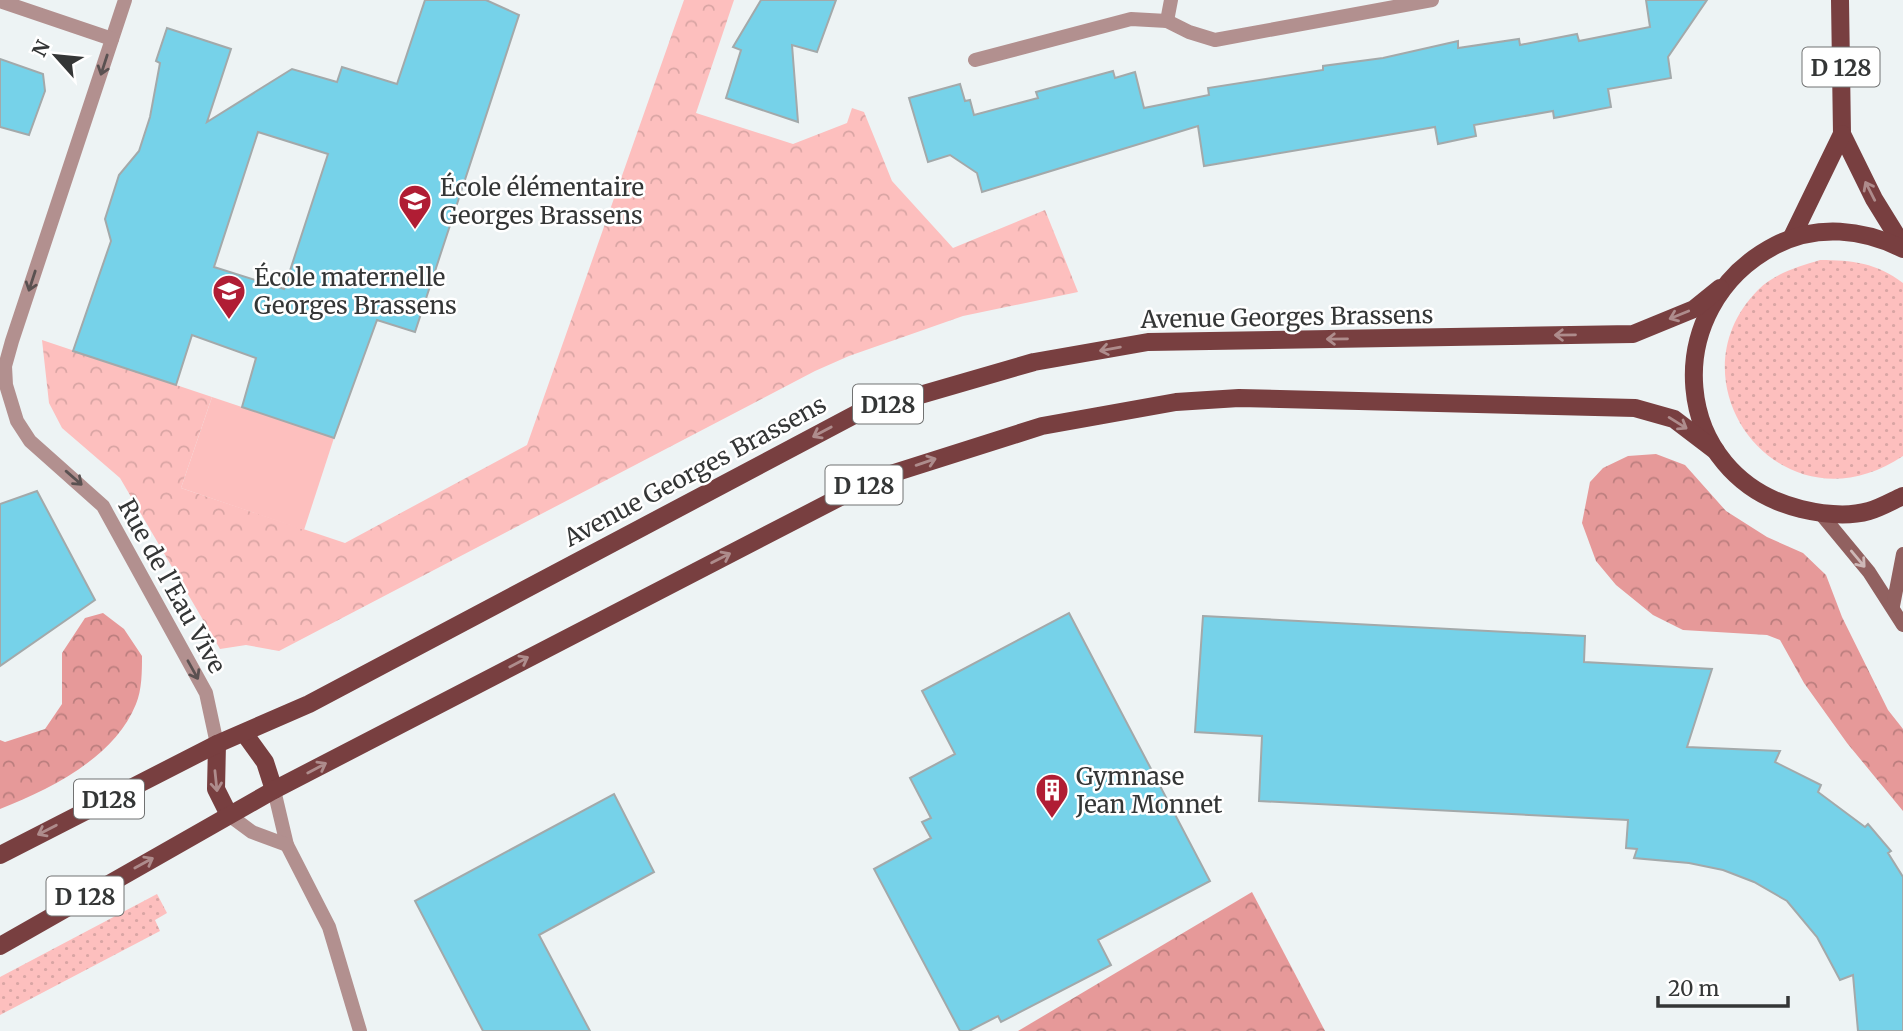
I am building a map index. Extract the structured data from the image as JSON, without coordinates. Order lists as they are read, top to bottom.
{
  "streets": {
    "main road": ["D 128", "Avenue Georges Brassens", "D128"],
    "street": ["Rue de l'Eau Vive"]
  },
  "crossings": [
    ["Avenue Georges Brassens", "Rue de l'Eau Vive"]
  ],
  "one_way": ["Rue de l'Eau Vive"],
  "places": {
    "school or university": ["École élémentaire Georges Brassens", "École maternelle Georges Brassens"],
    "building": ["Gymnase Jean Monnet"]
  },
  "scale_bar": "20 m",
  "north": "top left"
}
